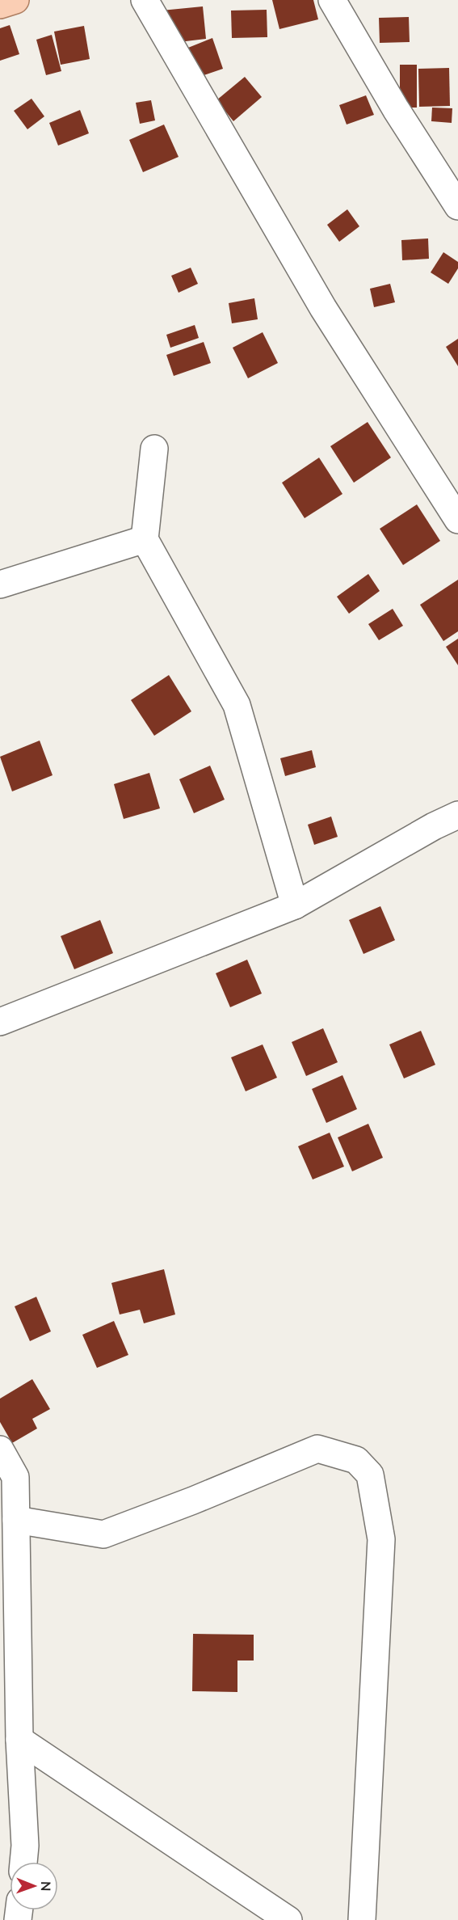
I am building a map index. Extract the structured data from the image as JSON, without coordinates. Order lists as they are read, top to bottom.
{
  "north": "right"
}
